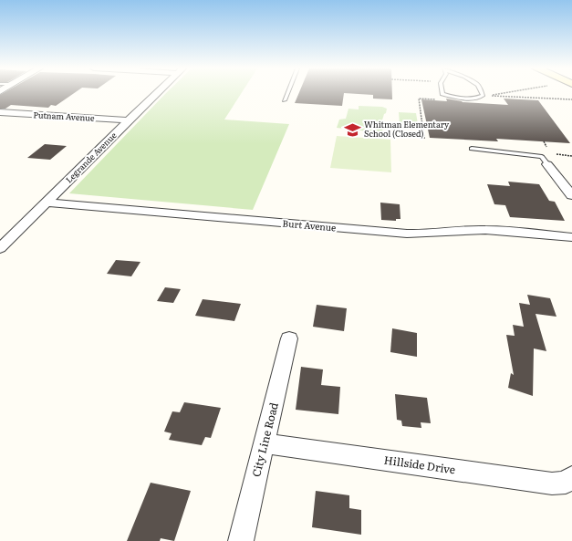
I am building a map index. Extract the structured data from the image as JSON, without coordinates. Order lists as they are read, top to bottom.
{
  "streets": {
    "street": [
      "Putnam Avenue",
      "Legrande Avenue",
      "Burt Avenue",
      "City Line Road",
      "Hillside Drive"
    ]
  },
  "crossings": [
    ["Putnam Avenue", "Legrande Avenue"],
    ["Legrande Avenue", "Burt Avenue"],
    ["City Line Road", "Hillside Drive"]
  ],
  "places": {
    "school or university": ["Whitman Elementary School (Closed)"]
  }
}
